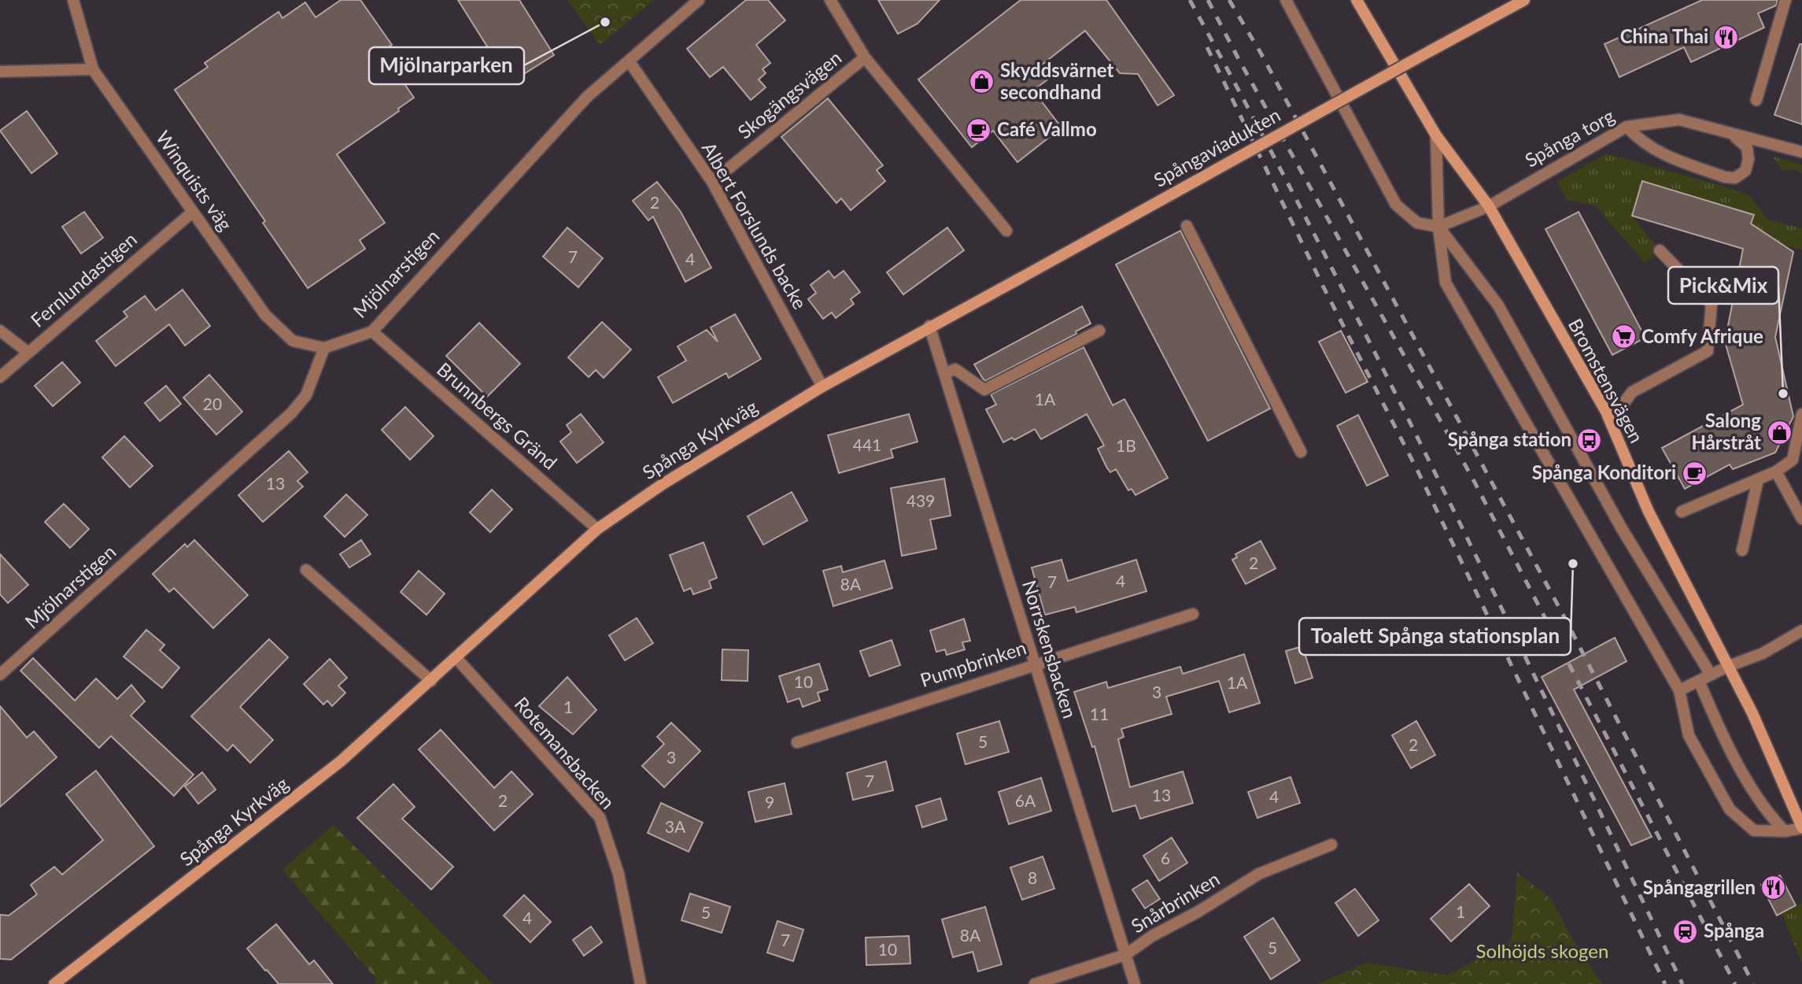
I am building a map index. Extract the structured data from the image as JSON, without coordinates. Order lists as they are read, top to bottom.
{
  "streets": {
    "street": [
      "Skogängsvägen",
      "Spånga torg",
      "Spångaviadukten",
      "Winquists väg",
      "Albert Forslunds backe",
      "Mjölnarstigen",
      "Fernlundastigen",
      "Bromstensvägen",
      "Brunnbergs Gränd",
      "Spånga Kyrkväg",
      "Norrskensbacken",
      "Pumpbrinken",
      "Rotemansbacken",
      "Snårbrinken"
    ]
  },
  "crossings": [
    ["Skogängsvägen", "Albert Forslunds backe"],
    ["Spånga torg", "Bromstensvägen"],
    ["Spångaviadukten", "Spånga Kyrkväg"],
    ["Winquists väg", "Mjölnarstigen"],
    ["Winquists väg", "Fernlundastigen"],
    ["Albert Forslunds backe", "Mjölnarstigen"],
    ["Albert Forslunds backe", "Spånga Kyrkväg"],
    ["Mjölnarstigen", "Brunnbergs Gränd"],
    ["Brunnbergs Gränd", "Spånga Kyrkväg"],
    ["Spånga Kyrkväg", "Norrskensbacken"],
    ["Spånga Kyrkväg", "Rotemansbacken"],
    ["Norrskensbacken", "Pumpbrinken"],
    ["Norrskensbacken", "Snårbrinken"]
  ],
  "parks": ["Solhöjds skogen"],
  "places": {
    "other": ["Mjölnarparken", "Pick&Mix", "Toalett Spånga stationsplan"],
    "restaurant": ["China Thai", "Spångagrillen"],
    "shop": ["Skyddsvärnet secondhand", "Salong Hårstråt"],
    "cafe": ["Café Vallmo", "Spånga Konditori"],
    "supermarket": ["Comfy Afrique"],
    "bus stop": ["Spånga station"],
    "station": ["Spånga"]
  },
  "house_numbers": [
    "2",
    "7",
    "4",
    "1A",
    "20",
    "441",
    "1B",
    "13",
    "439",
    "2",
    "4",
    "7",
    "8A",
    "10",
    "1A",
    "3",
    "1",
    "11",
    "5",
    "2",
    "3",
    "7",
    "13",
    "4",
    "2",
    "6A",
    "9",
    "3A",
    "6",
    "8",
    "1",
    "5",
    "4",
    "8A",
    "7",
    "5",
    "10"
  ]
}
